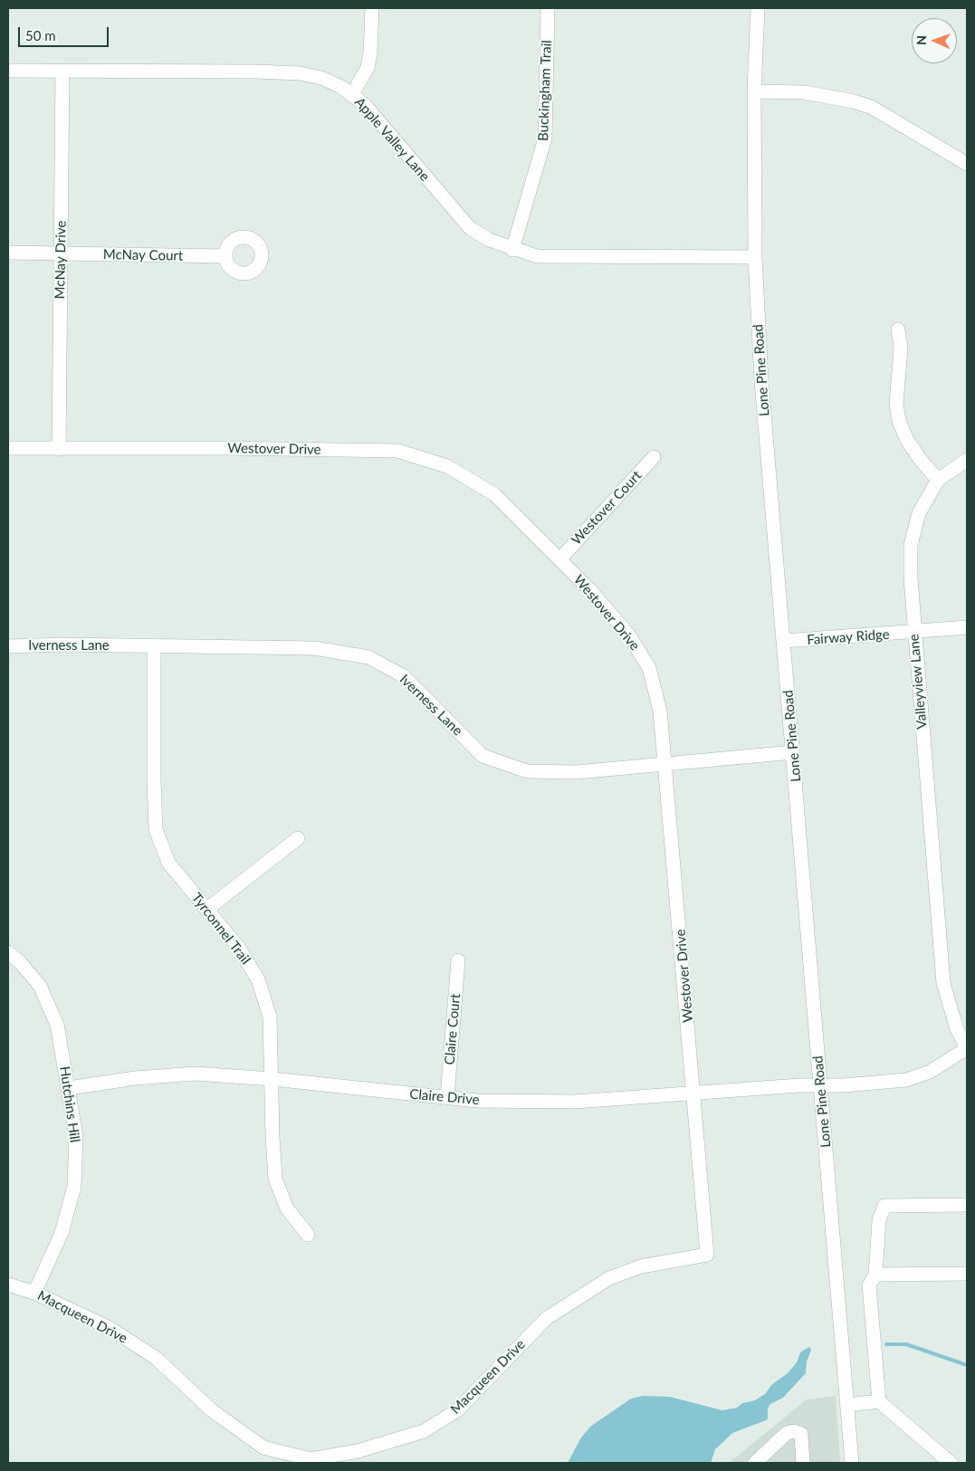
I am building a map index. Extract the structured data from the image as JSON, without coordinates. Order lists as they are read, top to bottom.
{
  "streets": {
    "street": [
      "Buckingham Trail",
      "Apple Valley Lane",
      "McNay Court",
      "McNay Drive",
      "Lone Pine Road",
      "Westover Drive",
      "Westover Court",
      "Fairway Ridge",
      "Iverness Lane",
      "Valleyview Lane",
      "Tyrconnel Trail",
      "Claire Court",
      "Claire Drive",
      "Hutchins Hill",
      "Macqueen Drive"
    ]
  },
  "crossings": [
    ["Buckingham Trail", "Apple Valley Lane"],
    ["Apple Valley Lane", "McNay Drive"],
    ["Apple Valley Lane", "Lone Pine Road"],
    ["McNay Court", "McNay Drive"],
    ["McNay Drive", "Westover Drive"],
    ["Lone Pine Road", "Fairway Ridge"],
    ["Lone Pine Road", "Iverness Lane"],
    ["Lone Pine Road", "Claire Drive"],
    ["Westover Drive", "Westover Court"],
    ["Westover Drive", "Iverness Lane"],
    ["Westover Drive", "Claire Drive"],
    ["Westover Drive", "Macqueen Drive"],
    ["Fairway Ridge", "Valleyview Lane"],
    ["Iverness Lane", "Tyrconnel Trail"],
    ["Valleyview Lane", "Claire Drive"],
    ["Tyrconnel Trail", "Claire Drive"],
    ["Claire Court", "Claire Drive"],
    ["Claire Drive", "Hutchins Hill"],
    ["Hutchins Hill", "Macqueen Drive"]
  ],
  "scale_bar": "50 m",
  "north": "left"
}
